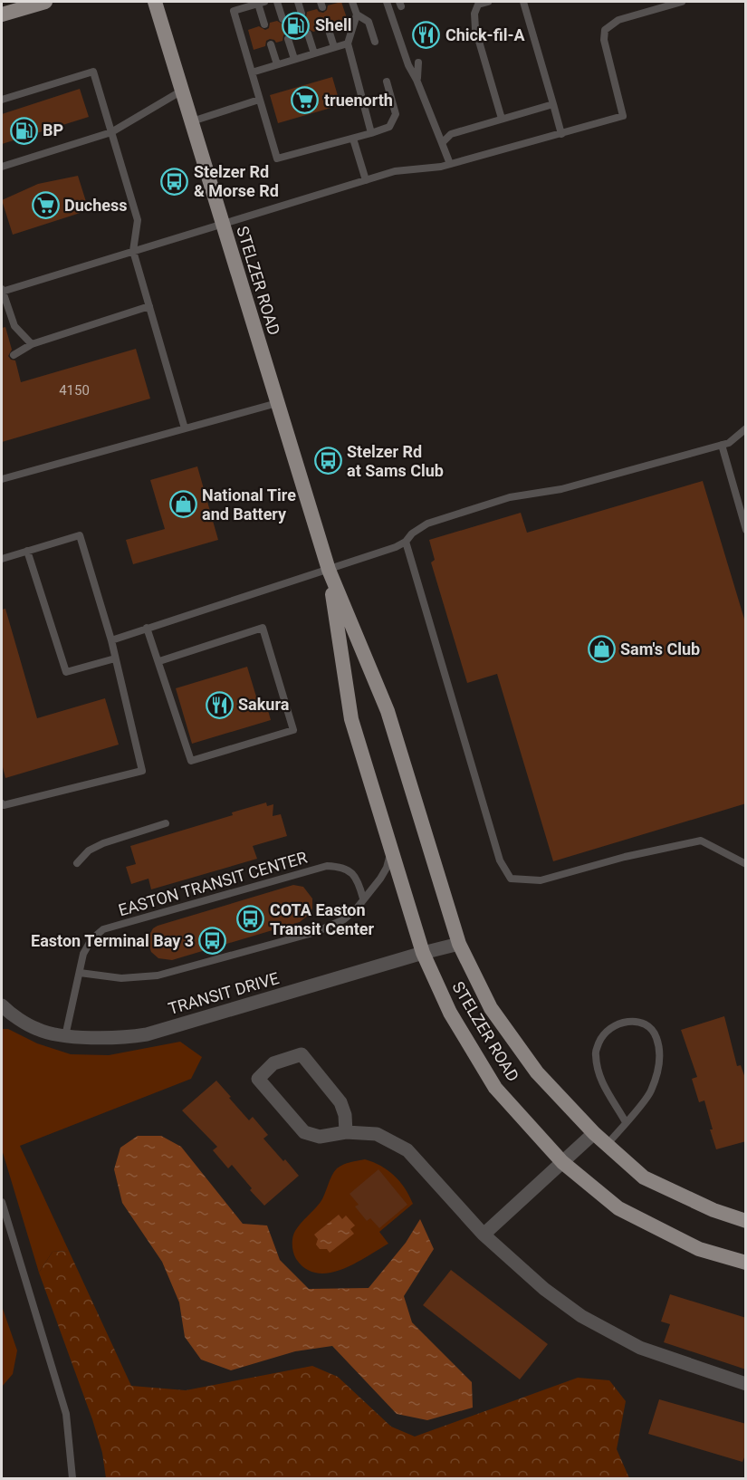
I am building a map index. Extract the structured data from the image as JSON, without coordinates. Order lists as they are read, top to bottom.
{
  "streets": {
    "main road": ["STELZER ROAD"],
    "street": ["TRANSIT DRIVE"],
    "lane": ["EASTON TRANSIT CENTER"]
  },
  "crossings": [
    ["STELZER ROAD", "TRANSIT DRIVE"],
    ["EASTON TRANSIT CENTER", "TRANSIT DRIVE"]
  ],
  "places": {
    "fuel station": ["Shell", "BP"],
    "restaurant": ["Chick-fil-A", "Sakura"],
    "supermarket": ["truenorth", "Duchess"],
    "bus stop": [
      "Stelzer Rd & Morse Rd",
      "Stelzer Rd at Sams Club",
      "COTA Easton Transit Center",
      "Easton Terminal Bay 3"
    ],
    "shop": ["National Tire and Battery", "Sam's Club"]
  },
  "house_numbers": ["4150"]
}
